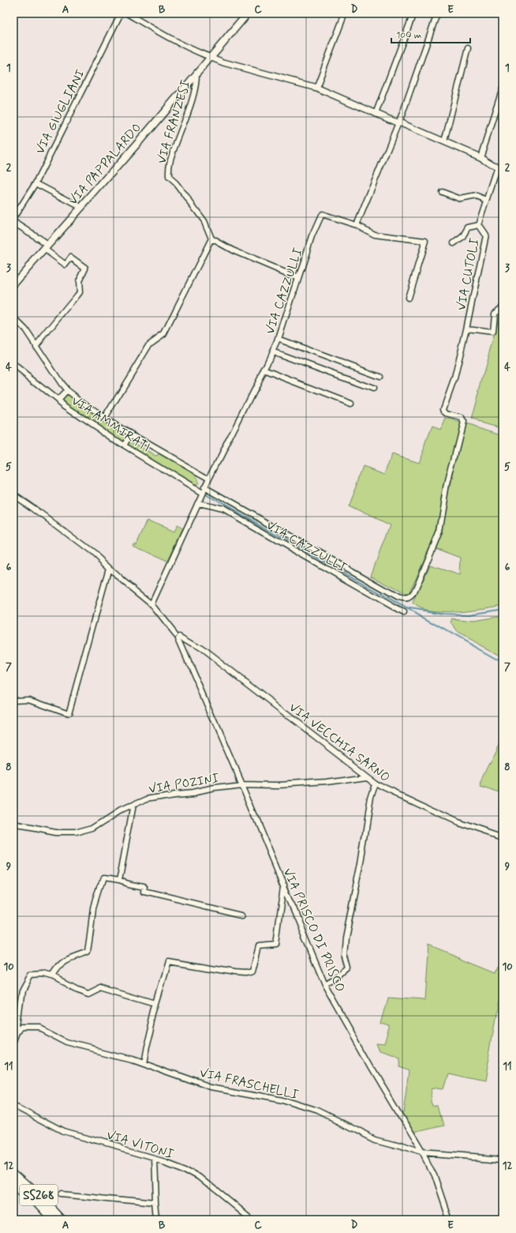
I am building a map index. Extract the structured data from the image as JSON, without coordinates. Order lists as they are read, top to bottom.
{
  "streets": {
    "highway": ["SS268"],
    "main road": ["VIA PAPPALARDO"],
    "street": [
      "VIA GIUGLIANI",
      "VIA FRANZESI",
      "VIA CUTOLI",
      "VIA CAZZULLI",
      "VIA AMMIRATI",
      "VIA VECCHIA SARNO",
      "VIA POZINI",
      "VIA PRISCO DI PRISCO",
      "VIA FRASCHELLI",
      "VIA VITONI"
    ]
  },
  "crossings": [
    ["VIA FRANZESI", "VIA PAPPALARDO"],
    ["VIA CUTOLI", "VIA CAZZULLI"],
    ["VIA CAZZULLI", "VIA AMMIRATI"],
    ["VIA VECCHIA SARNO", "VIA POZINI"],
    ["VIA VECCHIA SARNO", "VIA PRISCO DI PRISCO"],
    ["VIA POZINI", "VIA PRISCO DI PRISCO"],
    ["VIA PRISCO DI PRISCO", "VIA FRASCHELLI"]
  ],
  "scale_bar": "100 m",
  "grid": {
    "columns": [
      "A",
      "B",
      "C",
      "D",
      "E"
    ],
    "rows": [
      "1",
      "2",
      "3",
      "4",
      "5",
      "6",
      "7",
      "8",
      "9",
      "10",
      "11",
      "12"
    ]
  }
}
